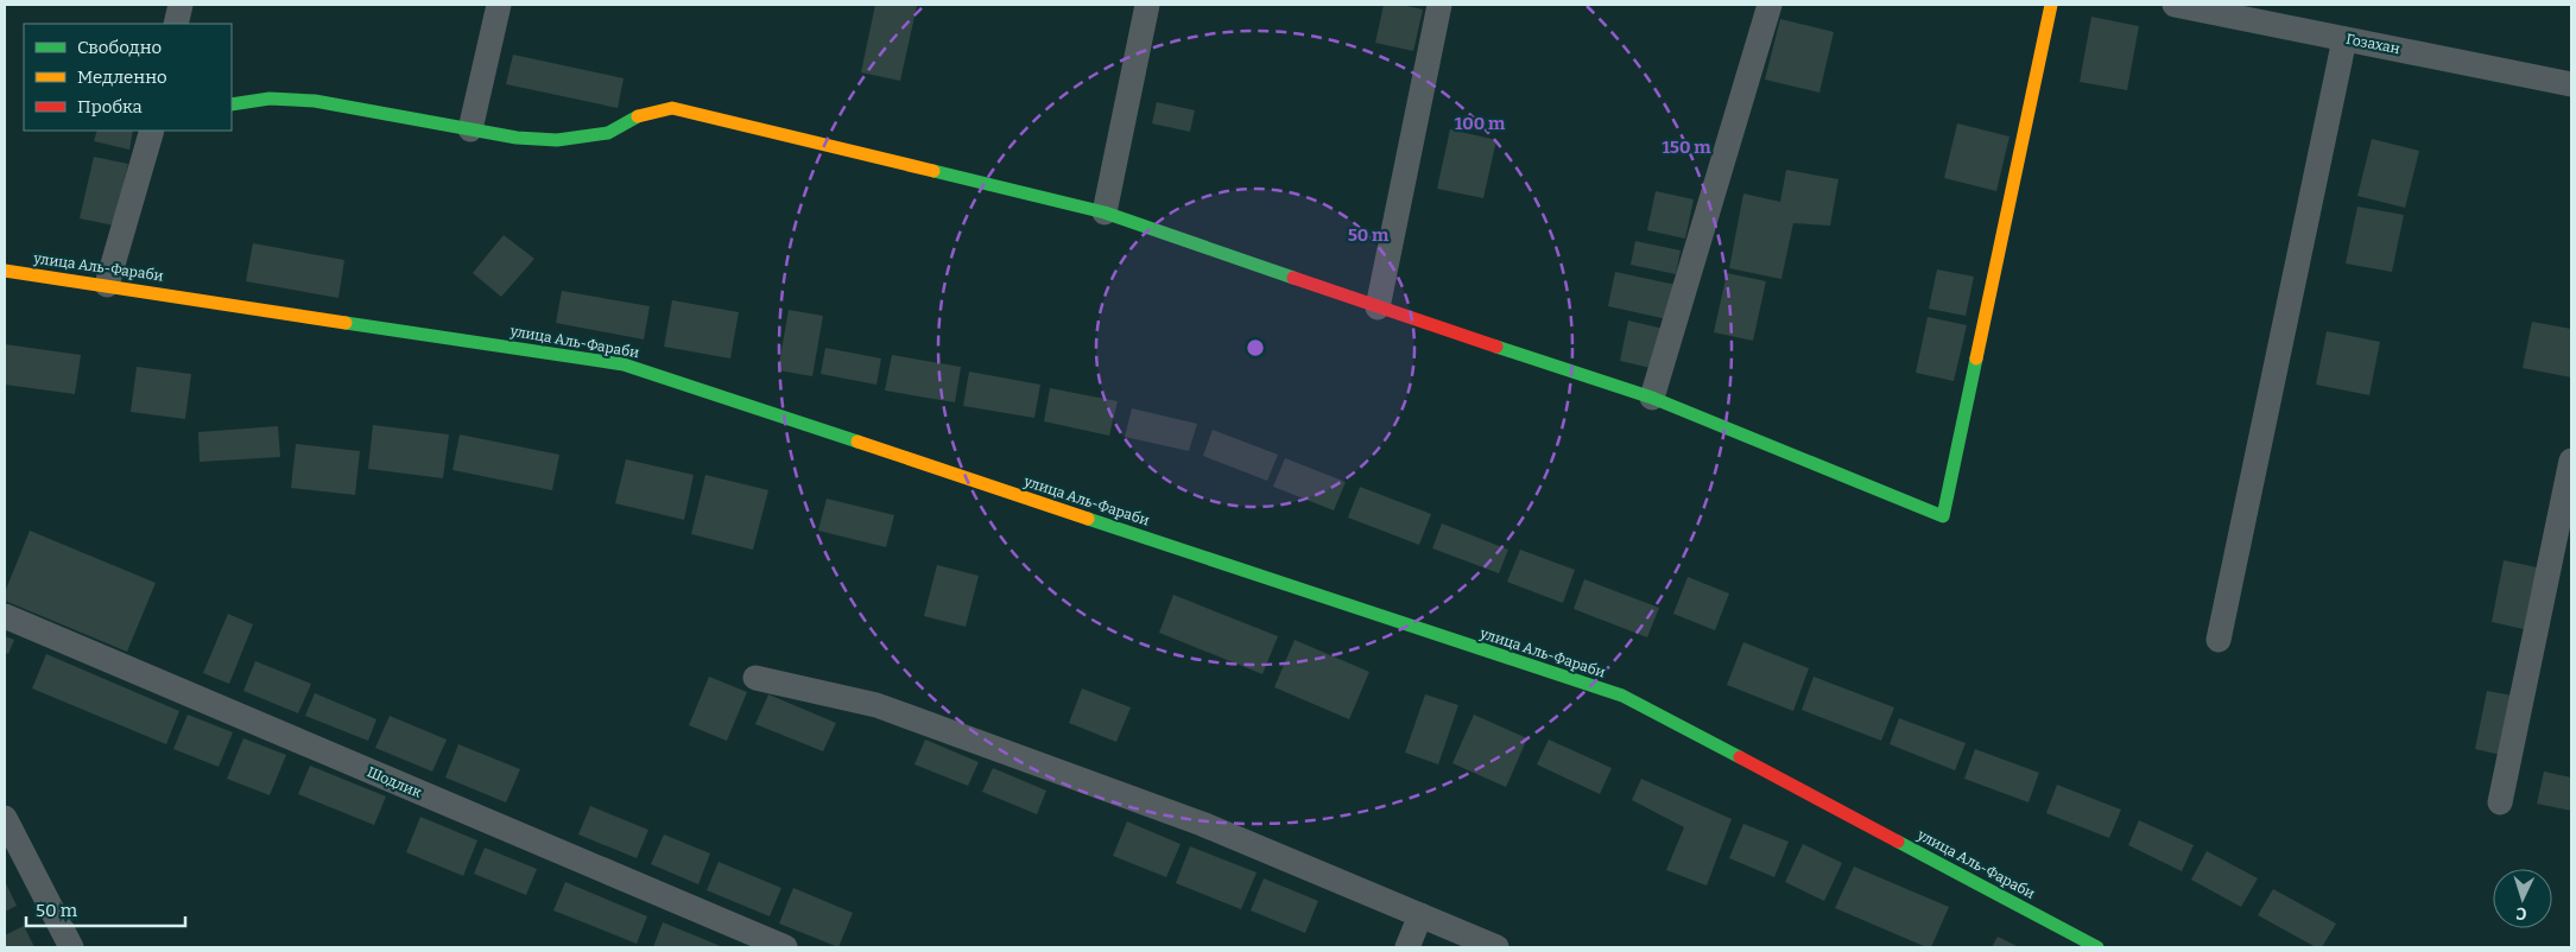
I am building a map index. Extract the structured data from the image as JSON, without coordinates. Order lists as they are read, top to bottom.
{
  "streets": {
    "street": ["Гозахан", "улица Аль-Фараби", "Шодлик"]
  },
  "legend": ["Свободно", "Медленно", "Пробка"],
  "scale_bar": "50 m",
  "north": "bottom",
  "rings": ["100 m", "150 m", "50 m"]
}
